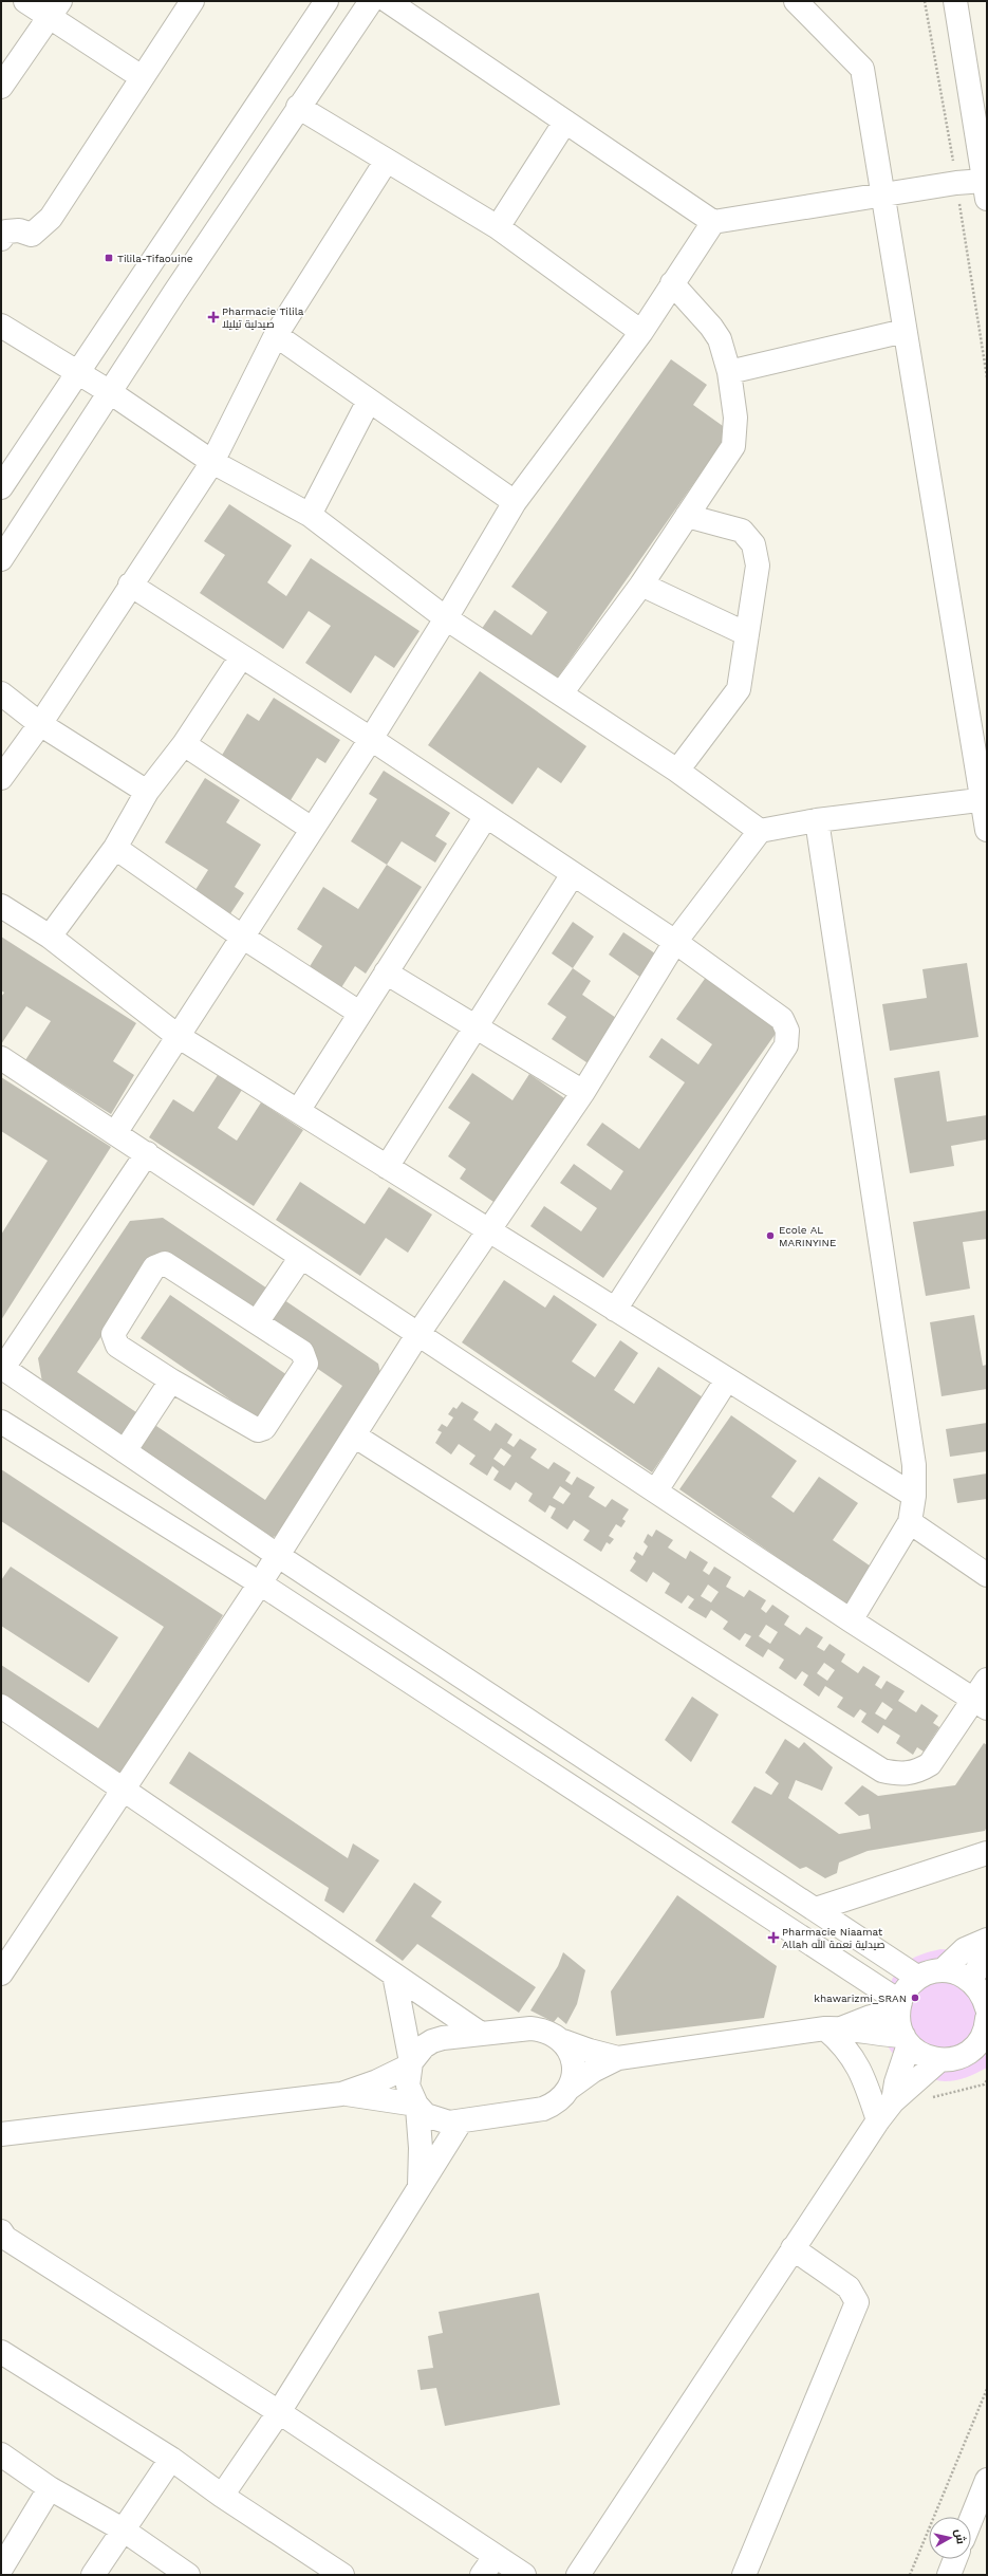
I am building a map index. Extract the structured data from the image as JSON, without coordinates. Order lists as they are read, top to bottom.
{
  "places": {
    "transit": ["Tilila-Tifaouine"],
    "health": ["Pharmacie Tilila صيدلية تيليلا", "Pharmacie Niaamat Allah صيدلية نعمة الله"],
    "other": ["Ecole AL MARINYINE", "khawarizmi_SRAN"]
  },
  "north": "right"
}
